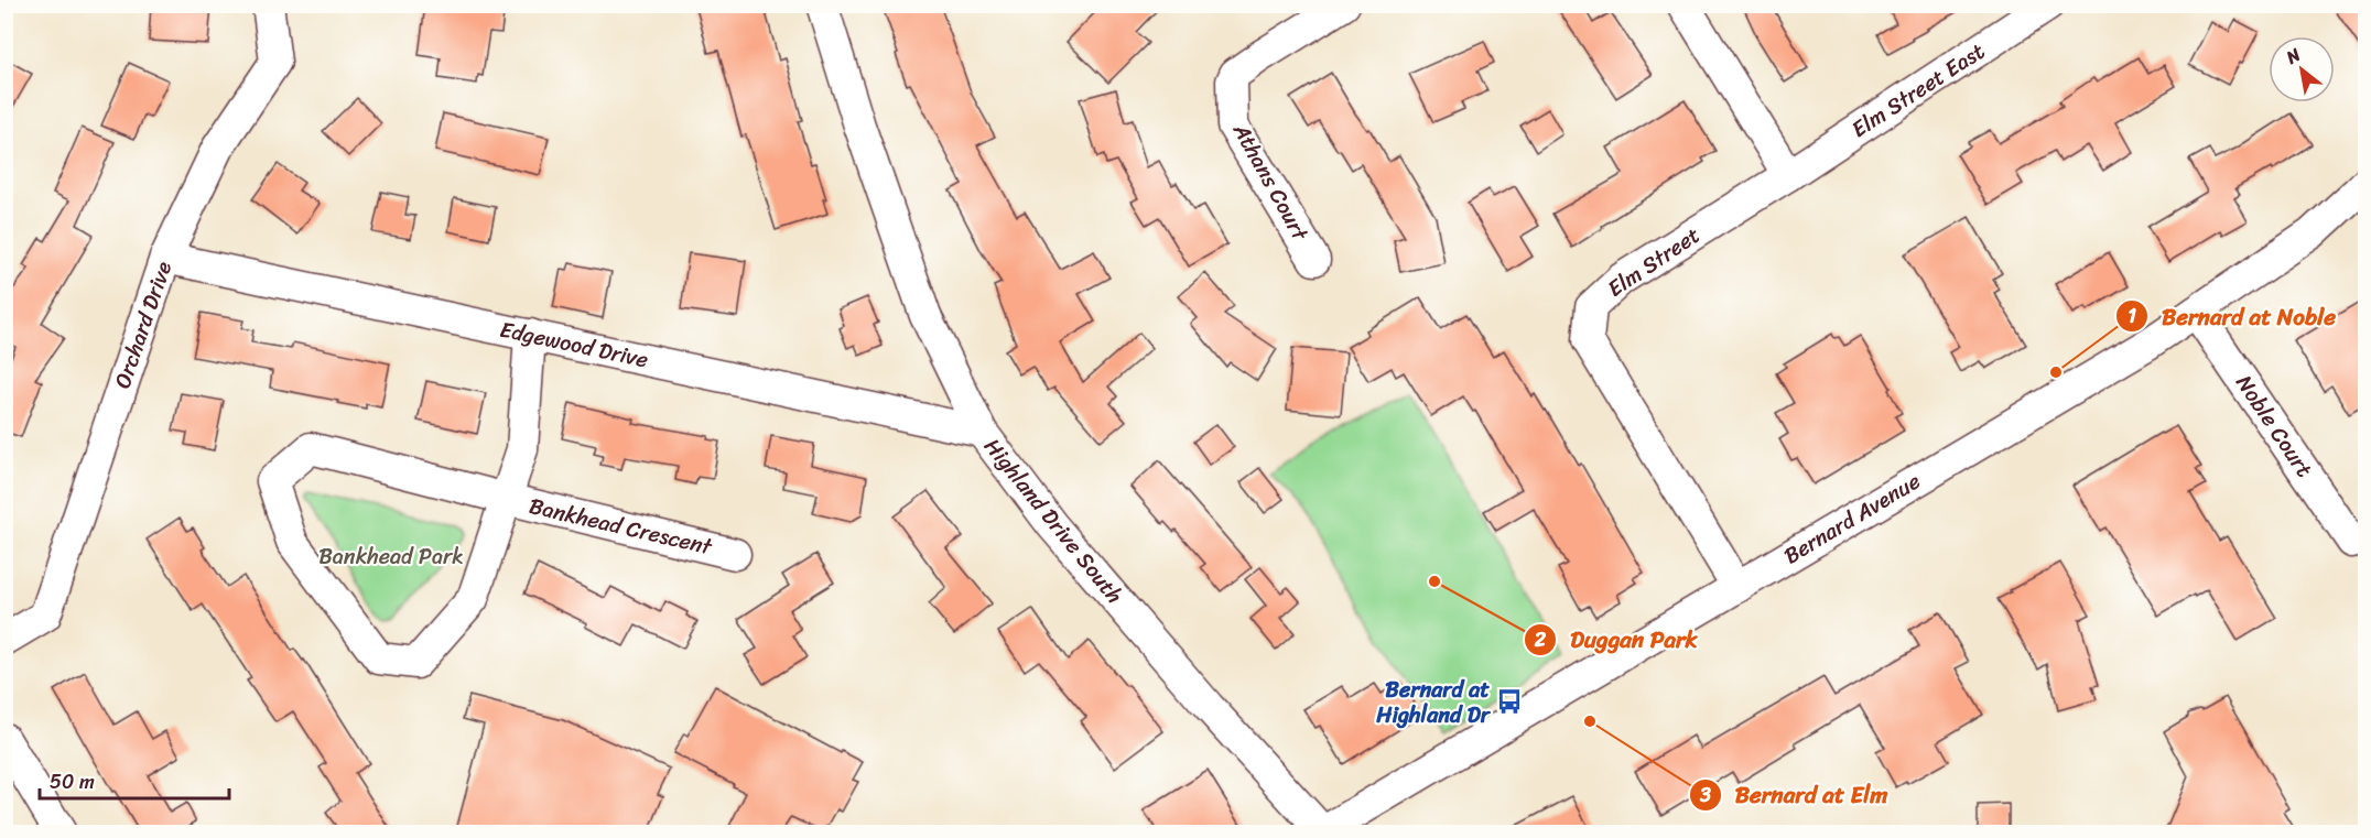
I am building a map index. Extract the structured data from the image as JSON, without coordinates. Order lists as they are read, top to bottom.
{
  "streets": {
    "street": [
      "Elm Street East",
      "Athans Court",
      "Elm Street",
      "Orchard Drive",
      "Edgewood Drive",
      "Noble Court",
      "Bernard Avenue",
      "Highland Drive South",
      "Bankhead Crescent"
    ]
  },
  "crossings": [
    ["Elm Street East", "Elm Street"],
    ["Elm Street", "Bernard Avenue"],
    ["Orchard Drive", "Edgewood Drive"],
    ["Edgewood Drive", "Highland Drive South"],
    ["Edgewood Drive", "Bankhead Crescent"],
    ["Noble Court", "Bernard Avenue"],
    ["Bernard Avenue", "Highland Drive South"]
  ],
  "parks": ["Bankhead Park"],
  "places": {
    "other": ["Bernard at Noble", "Duggan Park", "Bernard at Elm"],
    "bus stop": ["Bernard at Highland Dr"]
  },
  "scale_bar": "50 m",
  "north": "top left"
}
